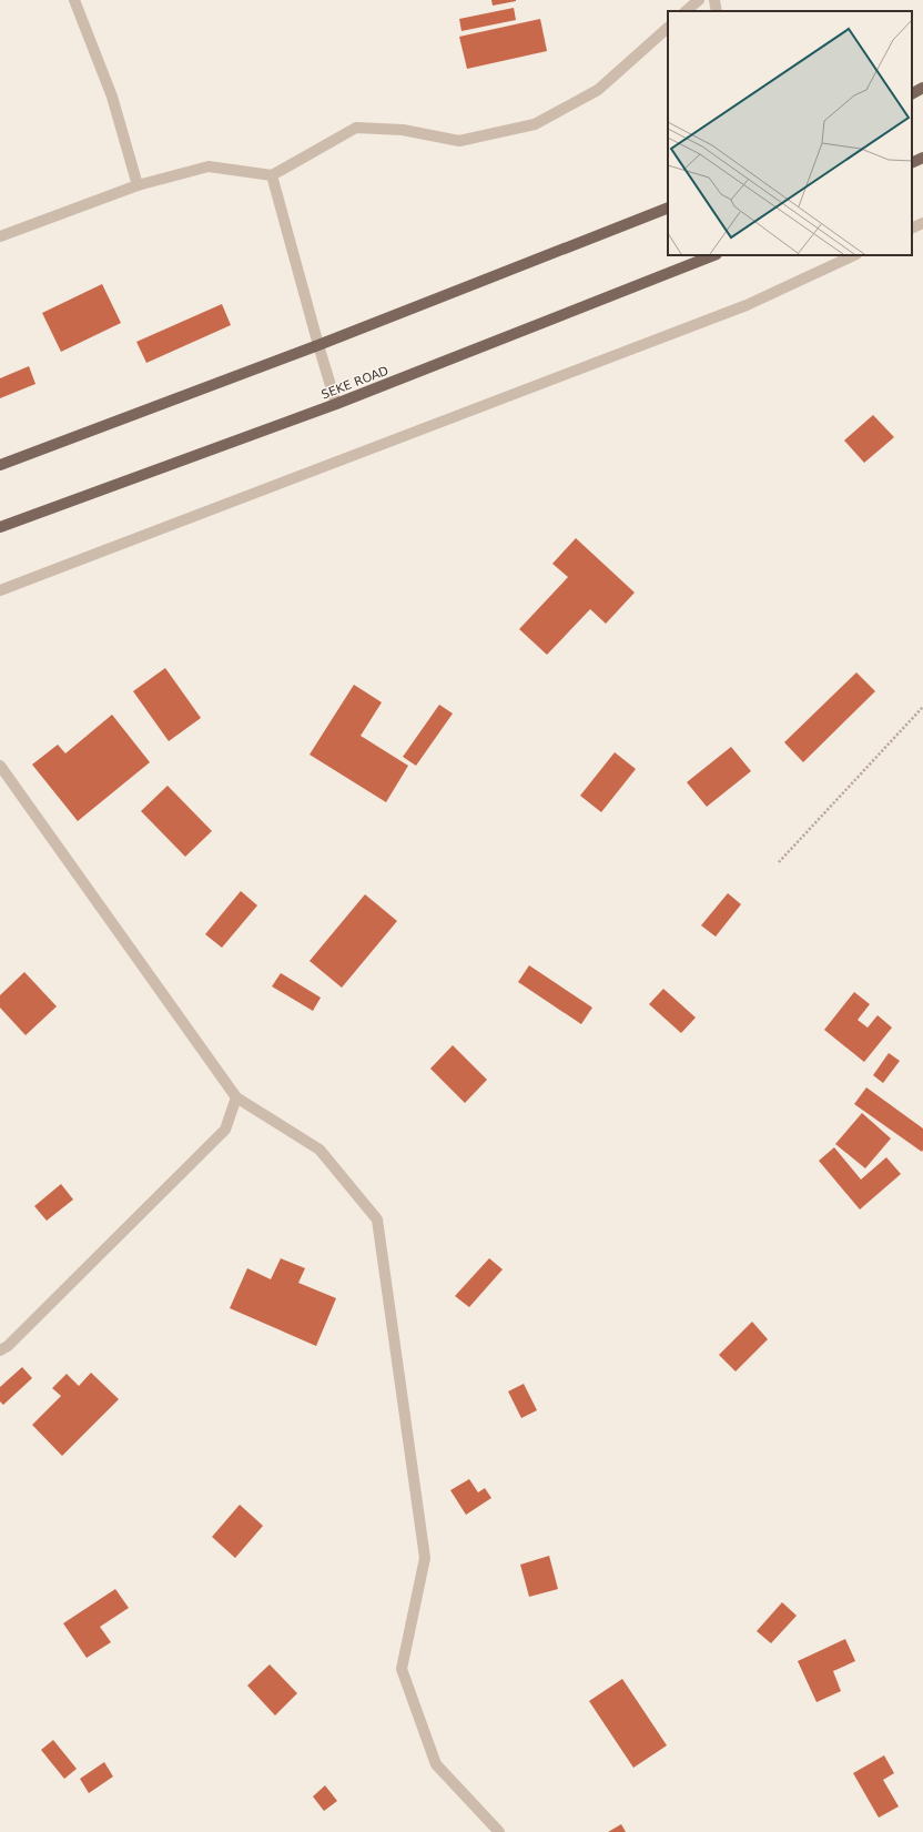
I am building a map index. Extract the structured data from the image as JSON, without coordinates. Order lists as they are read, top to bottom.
{
  "streets": {
    "main road": ["SEKE ROAD"]
  }
}
